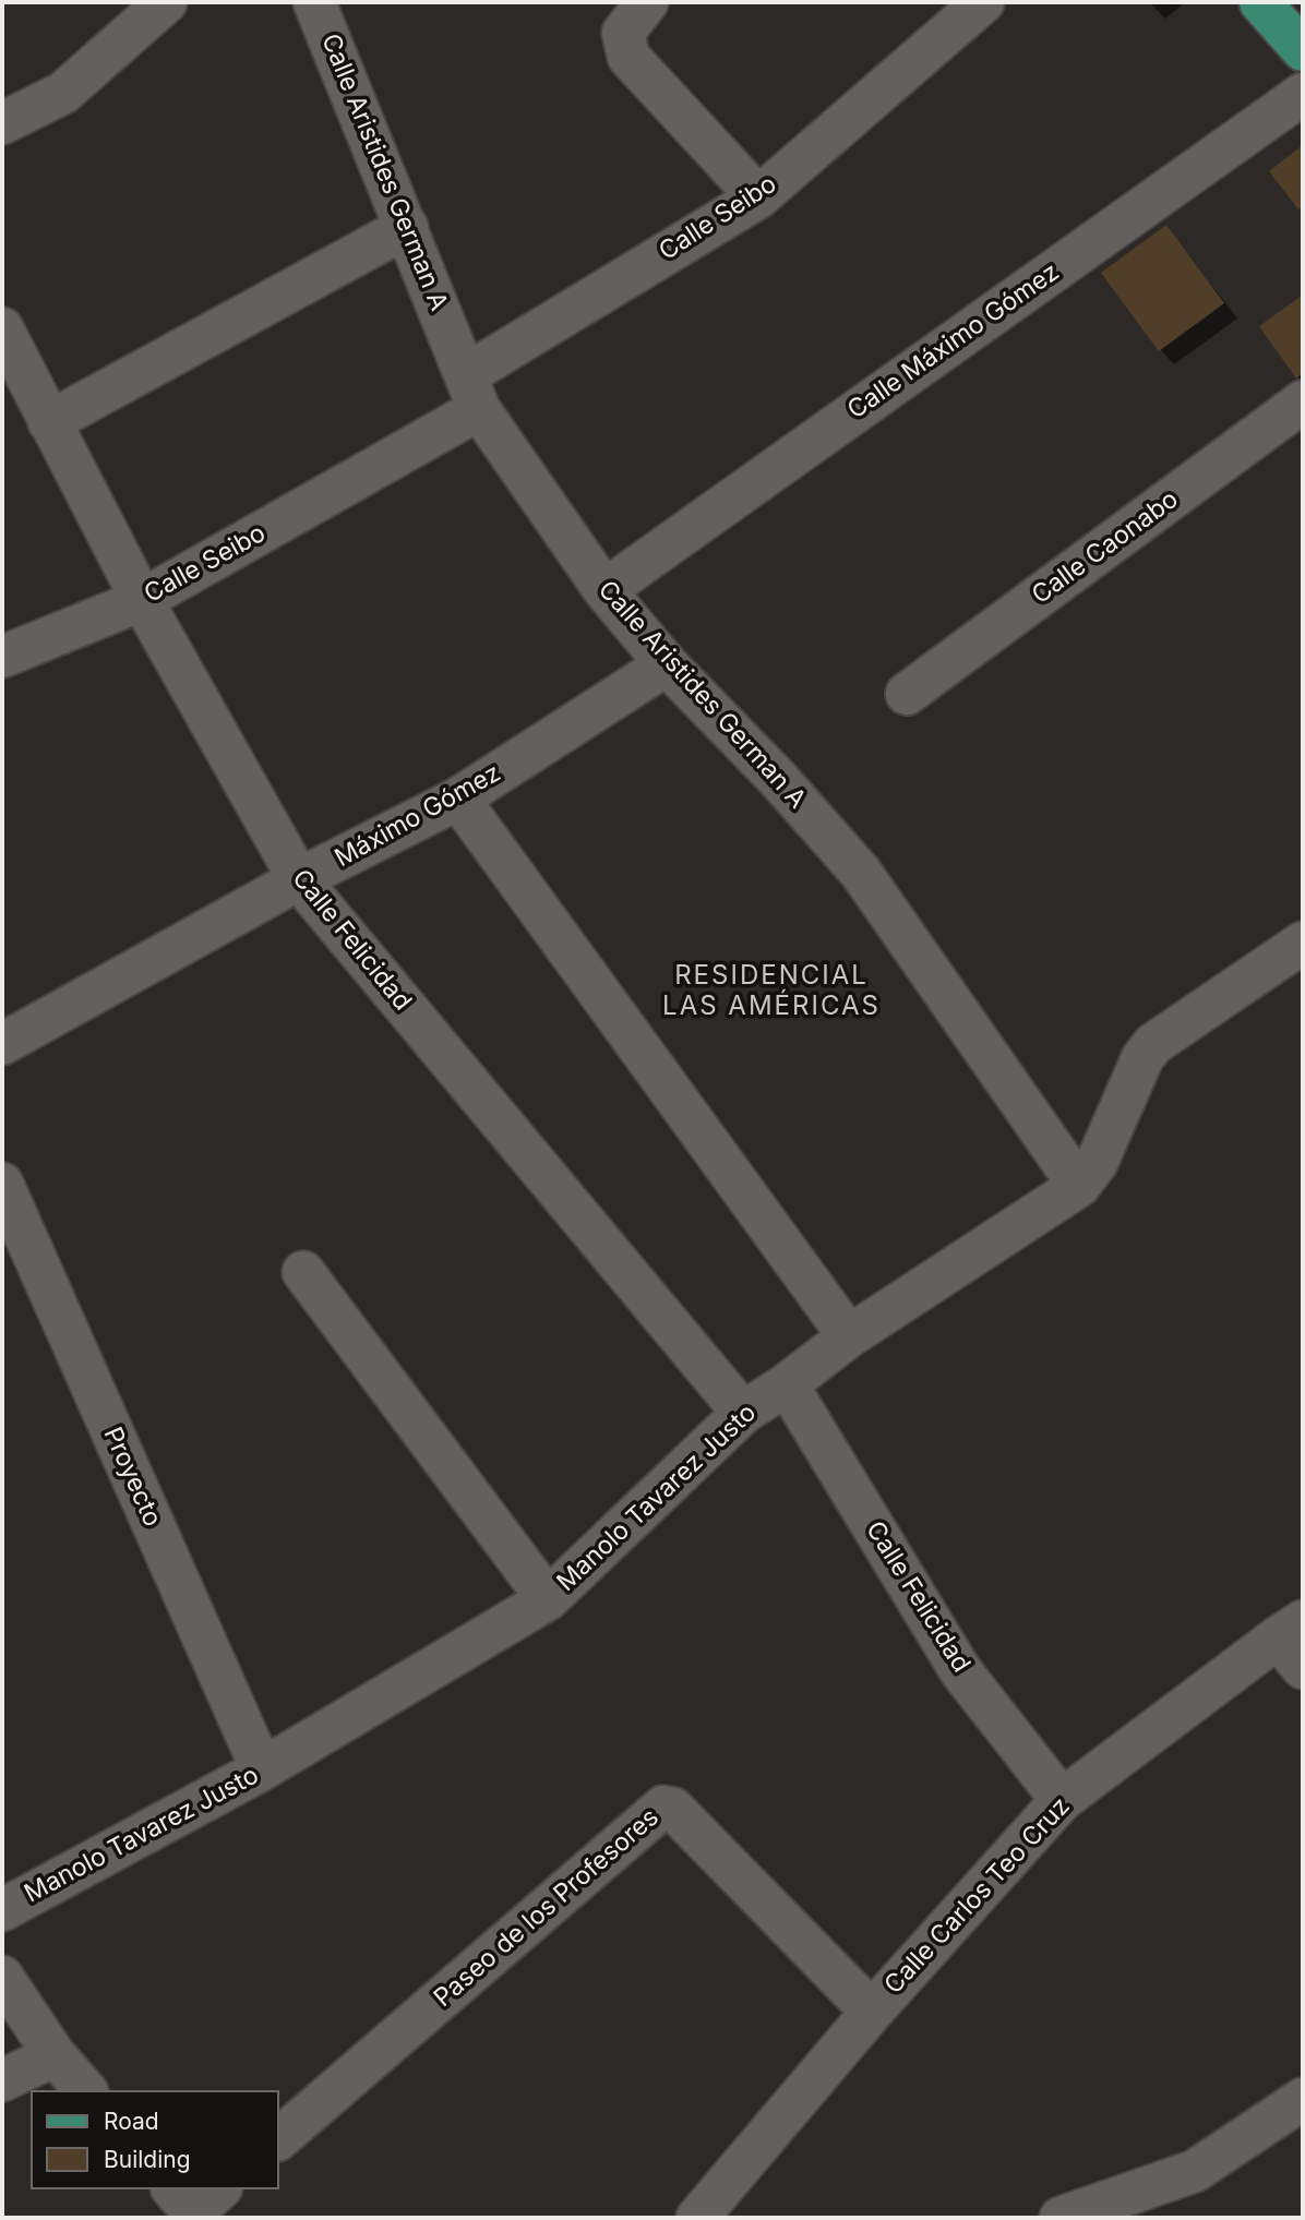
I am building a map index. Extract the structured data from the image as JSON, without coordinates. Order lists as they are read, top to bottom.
{
  "streets": {
    "street": [
      "Calle Aristides German A",
      "Calle Seibo",
      "Calle Máximo Gómez",
      "Calle Caonabo",
      "Máximo Gómez",
      "Calle Felicidad",
      "Proyecto",
      "Manolo Tavarez Justo",
      "Calle Carlos Teo Cruz",
      "Paseo de los Profesores"
    ]
  },
  "crossings": [
    ["Calle Aristides German A", "Calle Seibo"],
    ["Calle Aristides German A", "Calle Máximo Gómez"],
    ["Calle Aristides German A", "Máximo Gómez"],
    ["Calle Aristides German A", "Manolo Tavarez Justo"],
    ["Calle Seibo", "Calle Felicidad"],
    ["Máximo Gómez", "Calle Felicidad"],
    ["Calle Felicidad", "Manolo Tavarez Justo"],
    ["Calle Felicidad", "Calle Carlos Teo Cruz"],
    ["Proyecto", "Manolo Tavarez Justo"],
    ["Calle Carlos Teo Cruz", "Paseo de los Profesores"]
  ],
  "districts": ["RESIDENCIAL LAS AMÉRICAS"],
  "legend": ["Road", "Building"]
}
